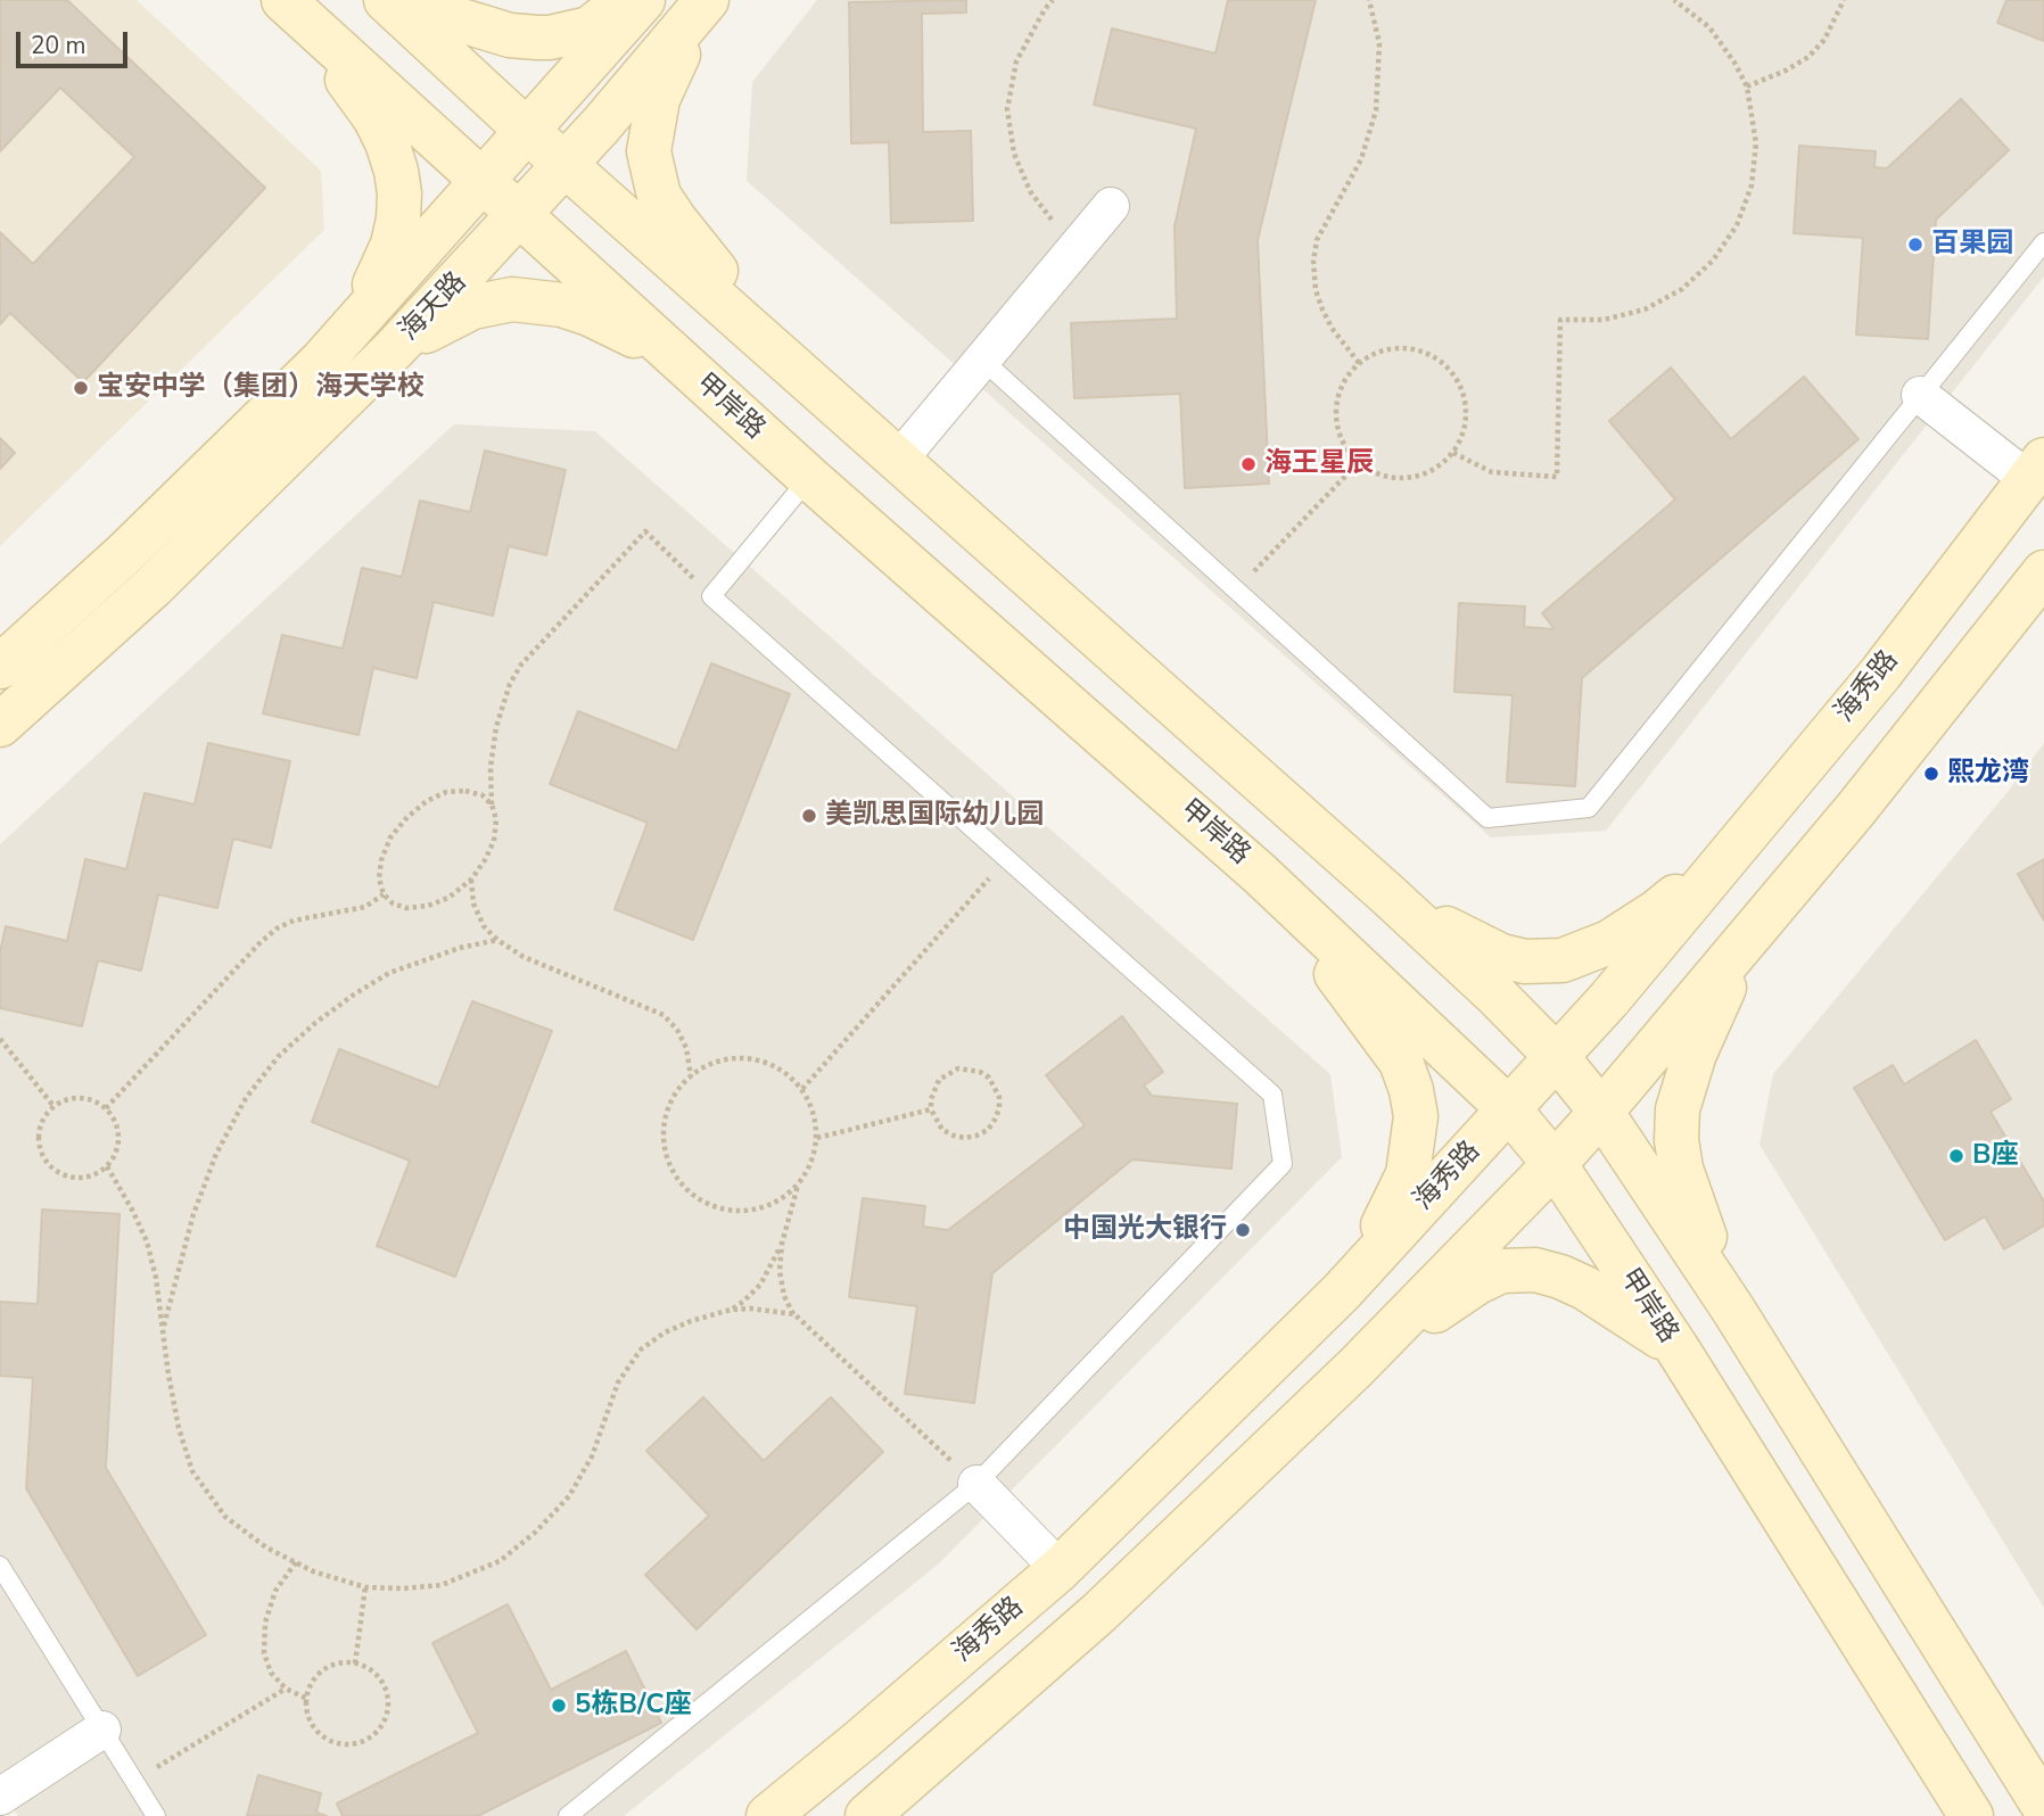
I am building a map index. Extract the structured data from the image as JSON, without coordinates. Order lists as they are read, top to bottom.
{
  "streets": {
    "main road": ["海天路", "甲岸路", "海秀路"]
  },
  "crossings": [
    ["海天路", "甲岸路"],
    ["甲岸路", "海秀路"]
  ],
  "places": [
    "百果园",
    "宝安中学（集团）海天学校",
    "海王星辰",
    "熙龙湾",
    "美凯思国际幼儿园",
    "B座",
    "中国光大银行",
    "5栋B/C座"
  ],
  "scale_bar": "20 m"
}
